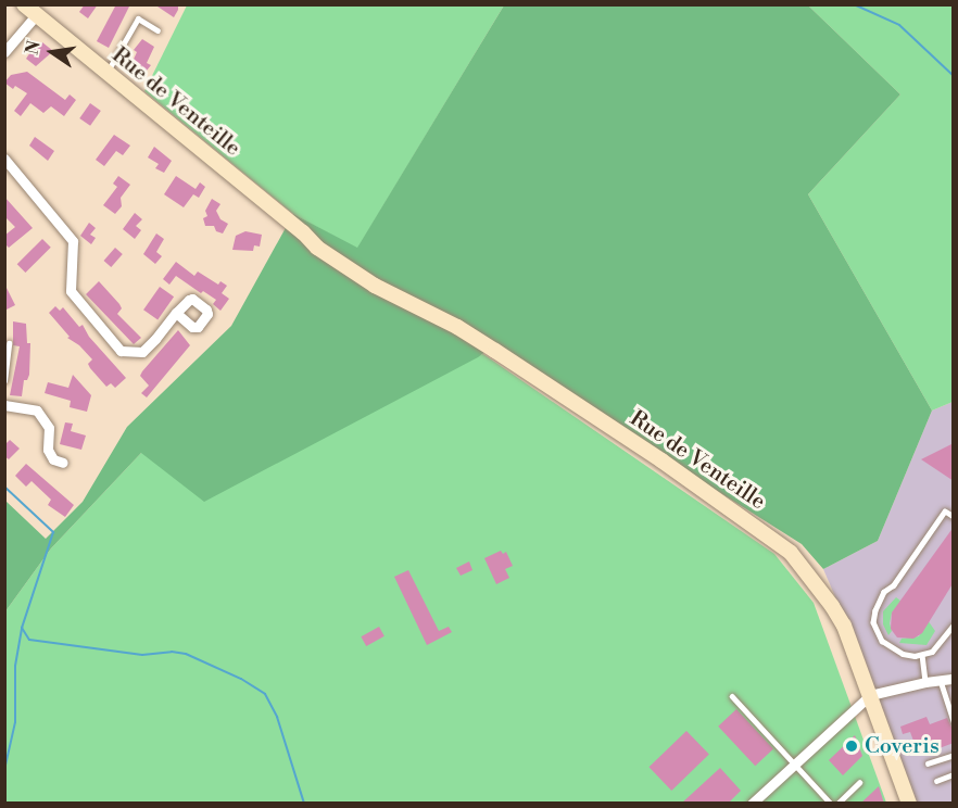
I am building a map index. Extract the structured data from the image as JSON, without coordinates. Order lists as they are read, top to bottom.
{
  "streets": {
    "street": ["Rue de Venteille"]
  },
  "places": ["Coveris"],
  "north": "left"
}
